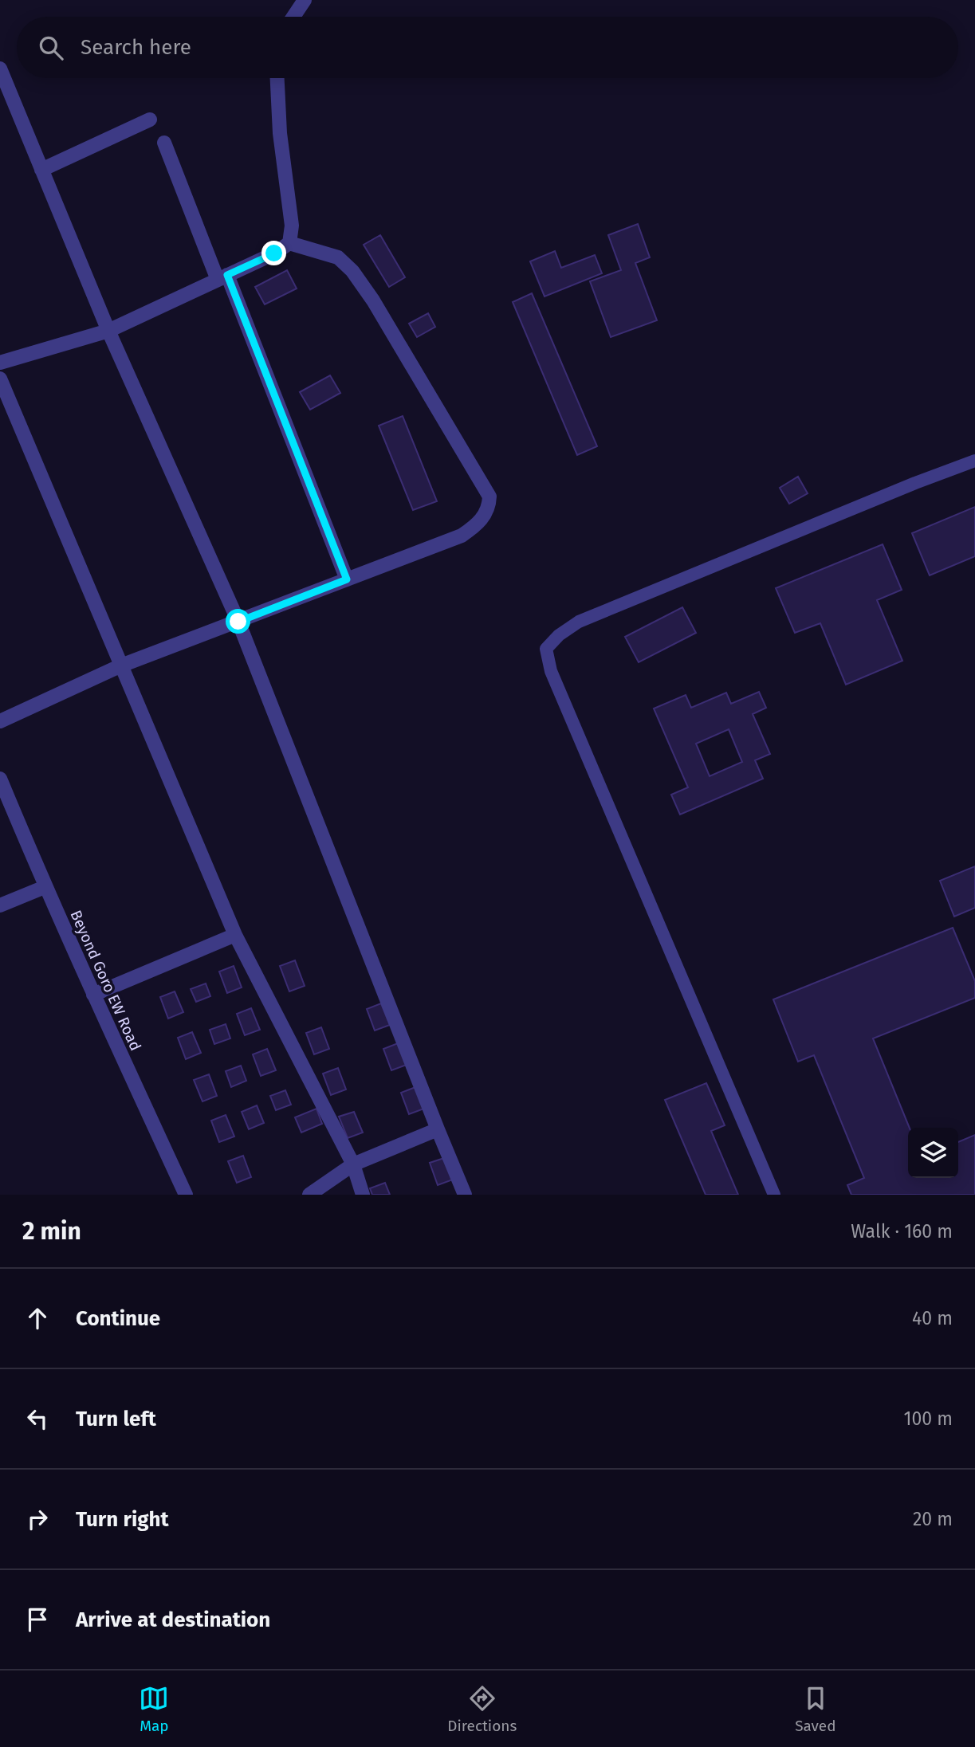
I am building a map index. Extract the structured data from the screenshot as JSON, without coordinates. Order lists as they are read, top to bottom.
{
  "streets": {
    "street": ["Beyond Goro EW Road"]
  },
  "page": {
    "search": "Search here",
    "heading": ["2 min", "Walk · 160 m"],
    "list": [
      ["Continue", "40 m"],
      ["Turn left", "100 m"],
      ["Turn right", "20 m"],
      "Arrive at destination"
    ],
    "nav": ["Map", "Directions", "Saved"]
  }
}
